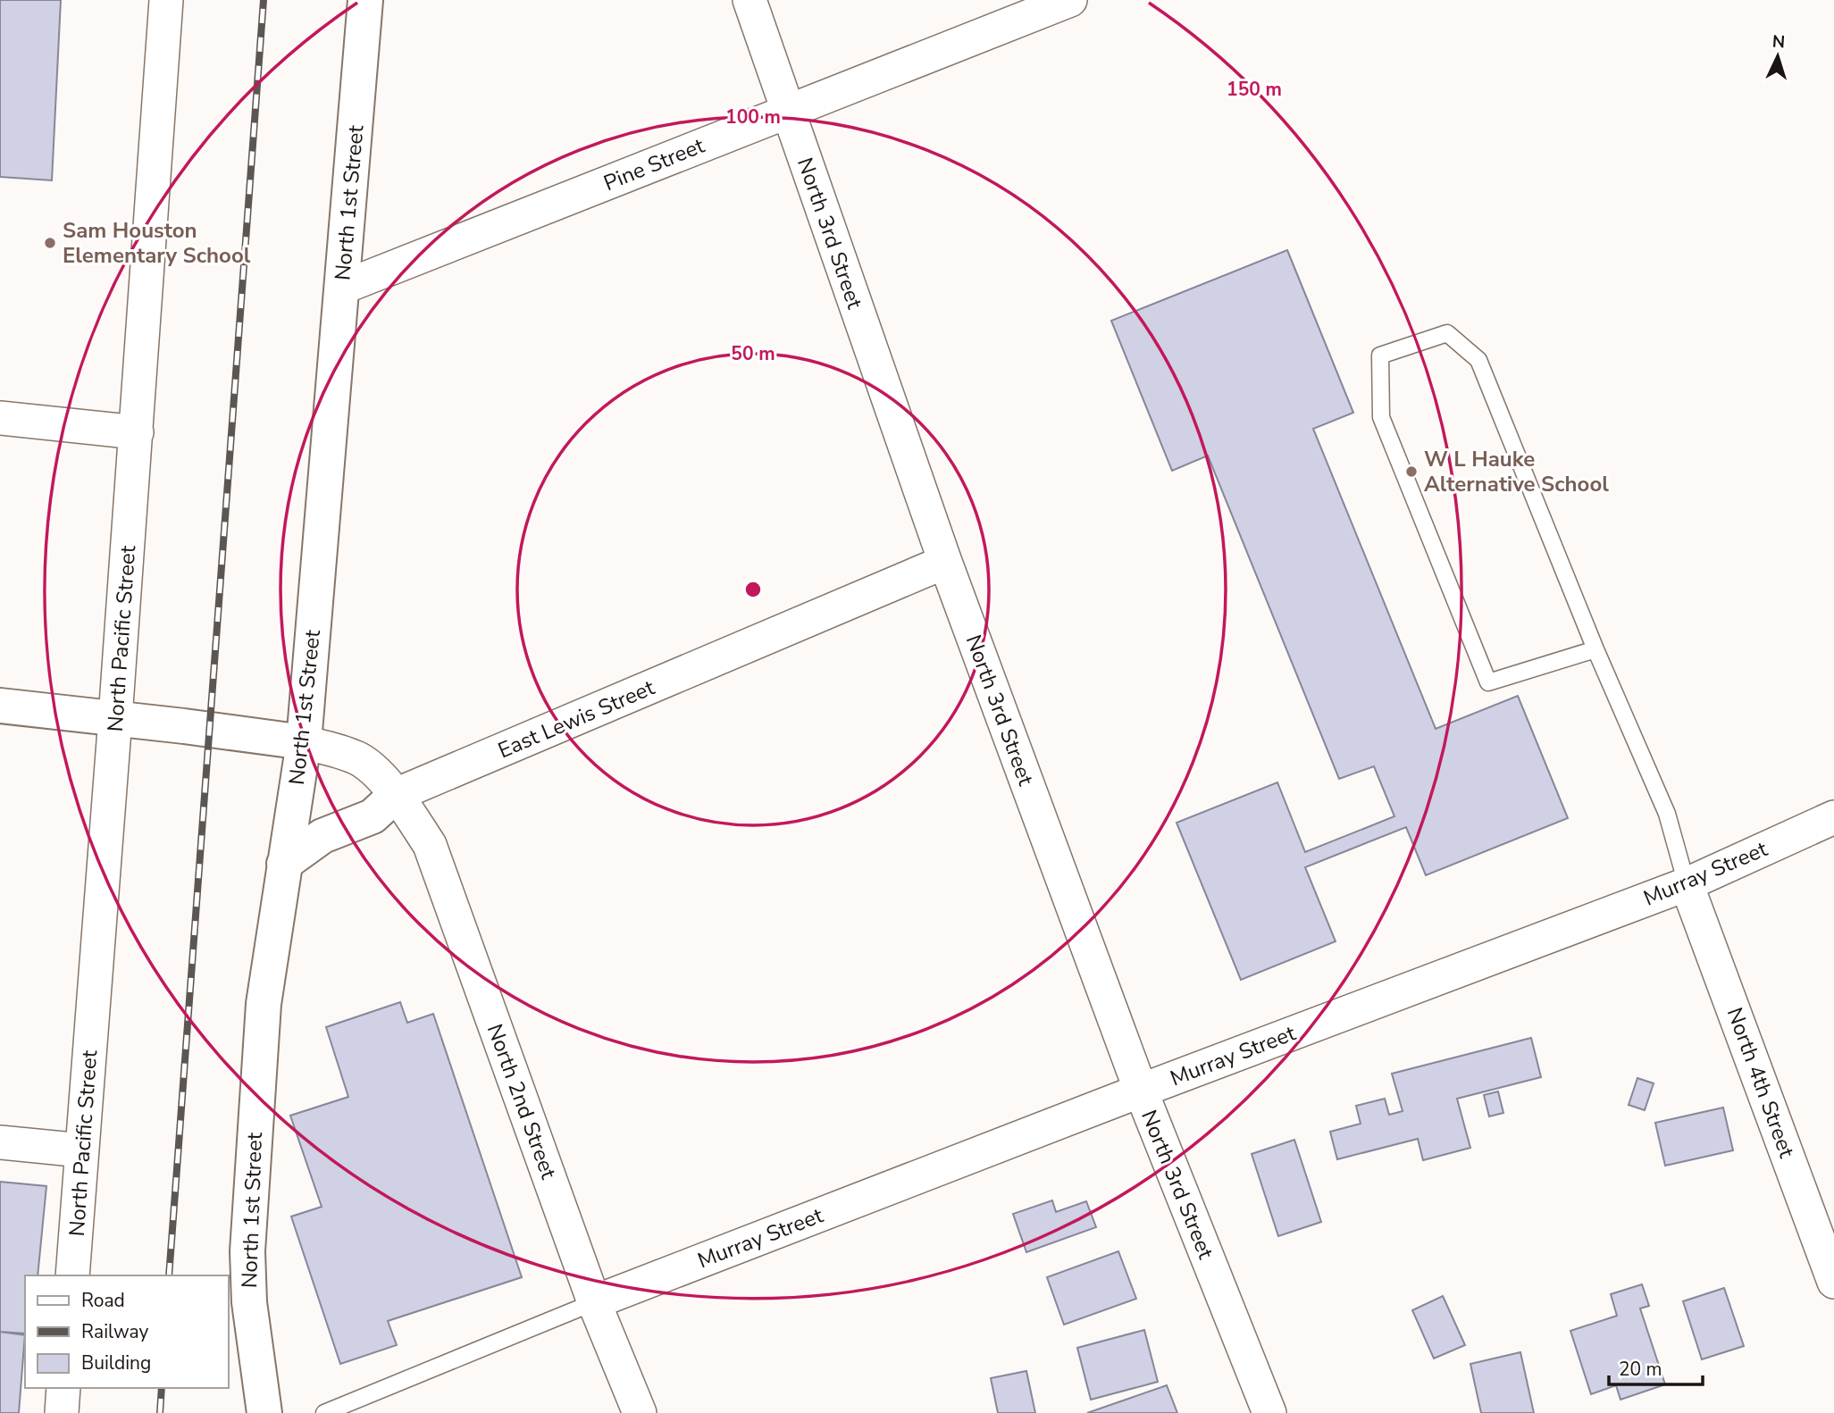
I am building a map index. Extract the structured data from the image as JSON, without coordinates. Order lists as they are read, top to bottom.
{
  "streets": {
    "street": [
      "Pine Street",
      "North 1st Street",
      "North 3rd Street",
      "North Pacific Street",
      "East Lewis Street",
      "Murray Street",
      "North 4th Street",
      "North 2nd Street"
    ]
  },
  "crossings": [
    ["Pine Street", "North 1st Street"],
    ["Pine Street", "North 3rd Street"],
    ["North 3rd Street", "East Lewis Street"],
    ["North 3rd Street", "Murray Street"],
    ["East Lewis Street", "North 2nd Street"],
    ["Murray Street", "North 4th Street"],
    ["Murray Street", "North 2nd Street"]
  ],
  "places": ["Sam Houston Elementary School", "W L Hauke Alternative School"],
  "legend": ["Road", "Railway", "Building"],
  "scale_bar": "20 m",
  "north": "top",
  "rings": ["150 m", "100 m", "50 m"]
}
